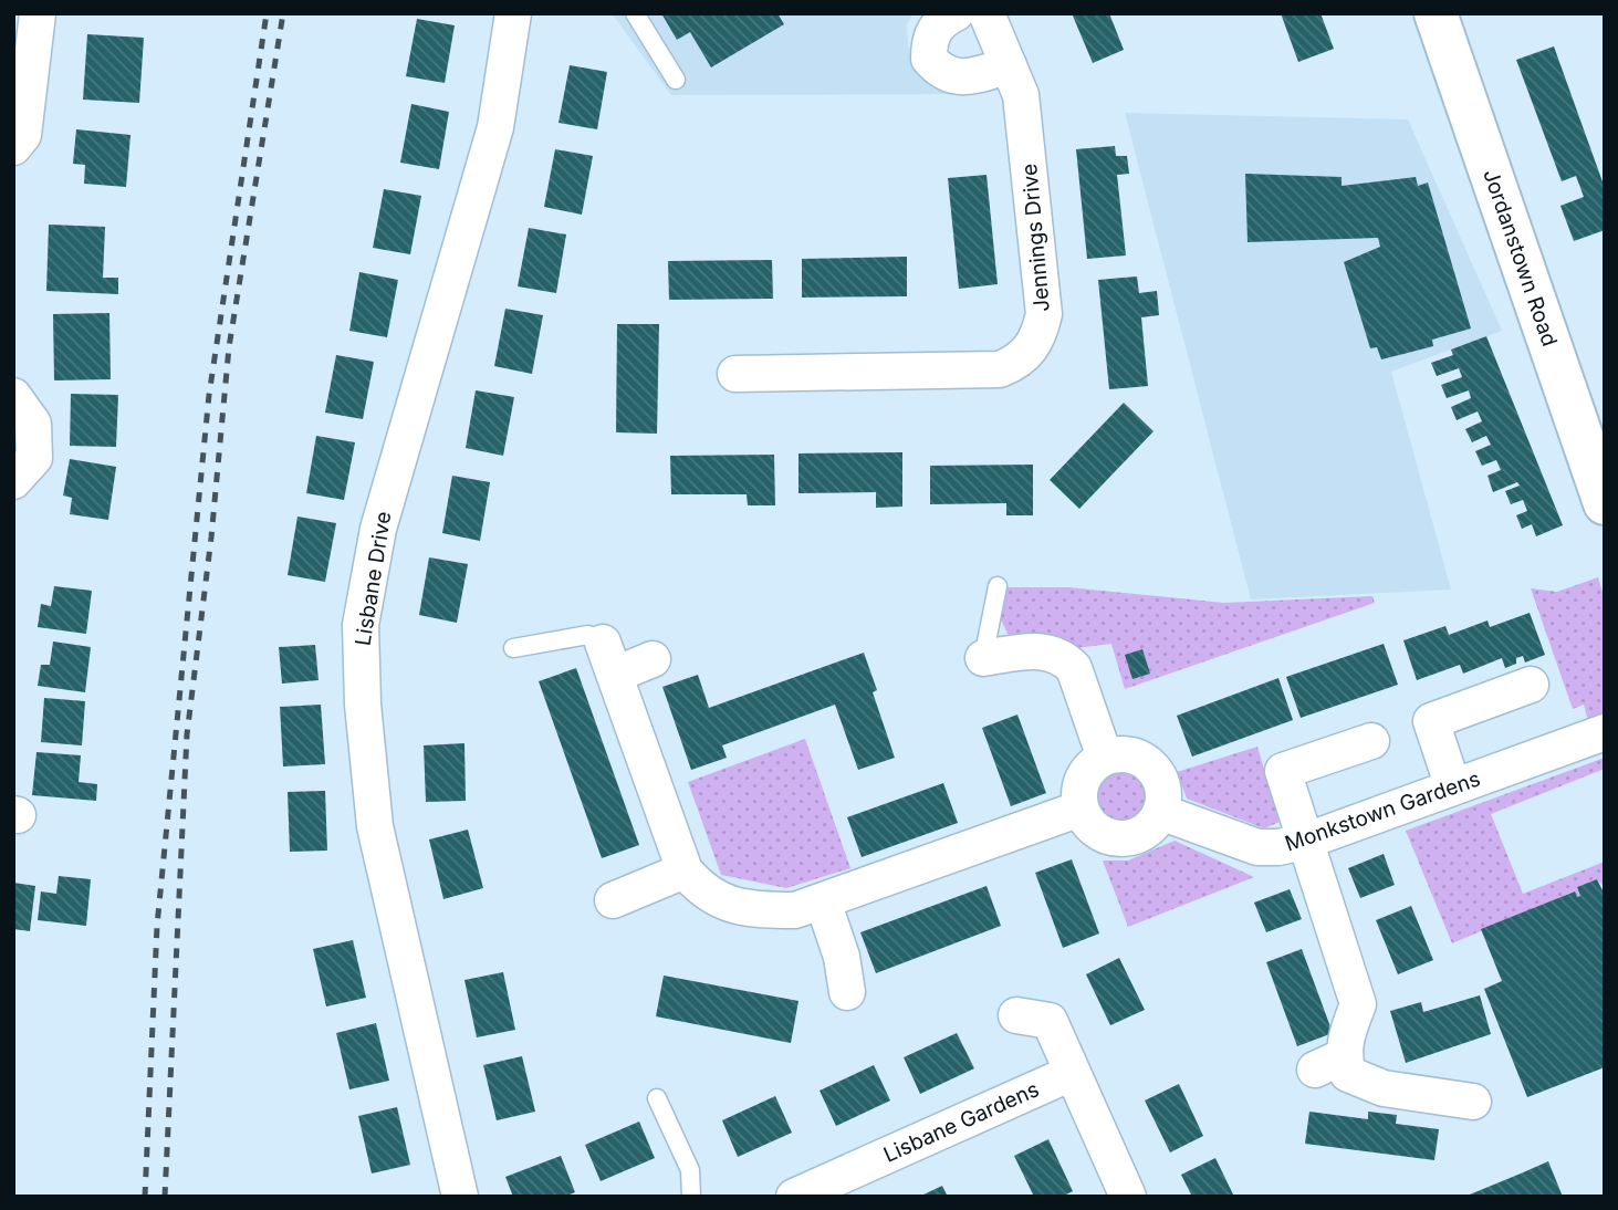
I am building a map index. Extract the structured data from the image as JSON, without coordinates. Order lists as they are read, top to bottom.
{
  "streets": {
    "street": [
      "Jennings Drive",
      "Jordanstown Road",
      "Lisbane Drive",
      "Monkstown Gardens",
      "Lisbane Gardens"
    ]
  }
}
